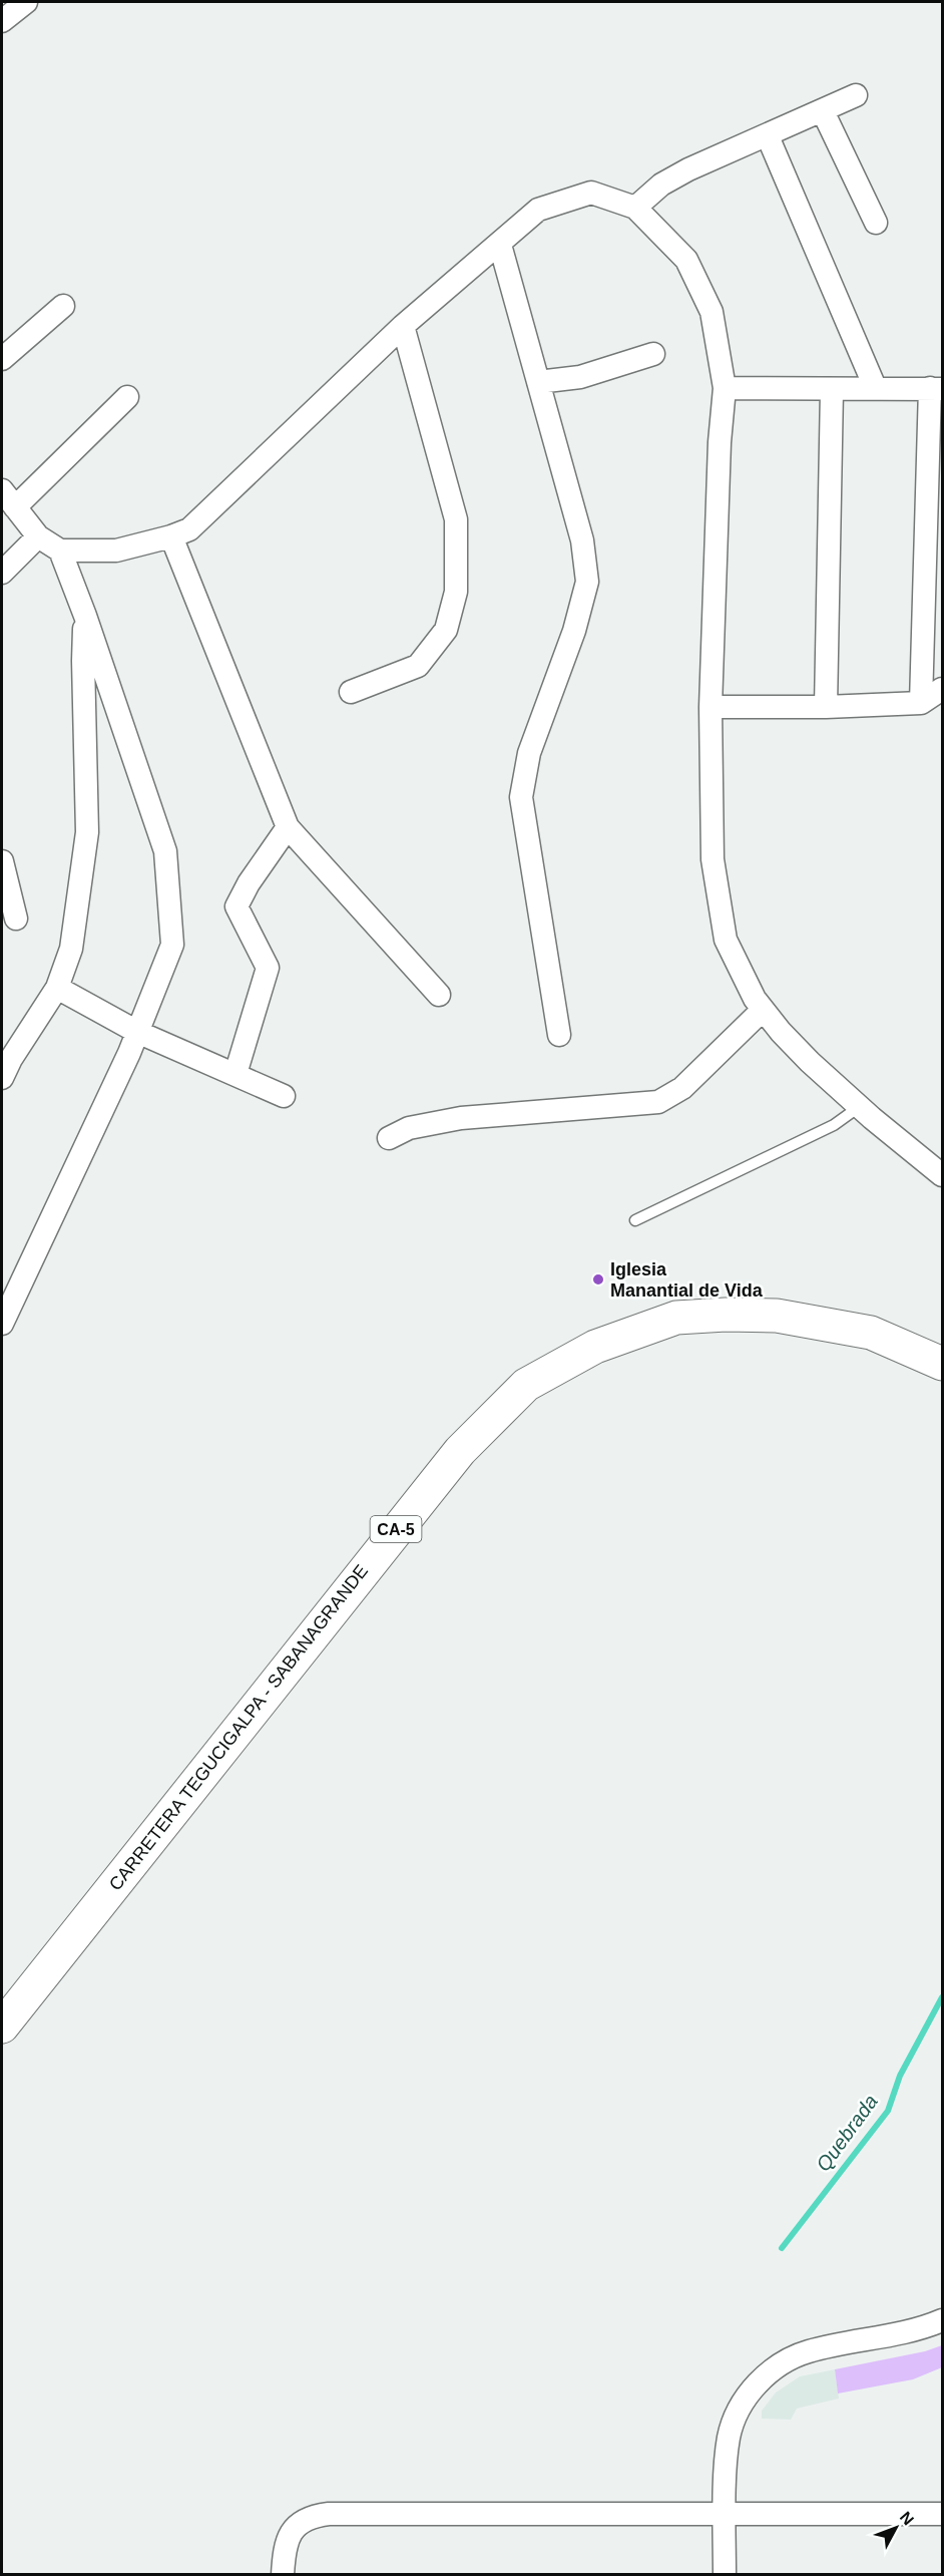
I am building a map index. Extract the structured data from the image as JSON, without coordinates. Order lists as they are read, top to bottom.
{
  "streets": {
    "highway": ["CA-5", "CARRETERA TEGUCIGALPA - SABANAGRANDE"]
  },
  "water": ["Quebrada"],
  "places": ["Iglesia Manantial de Vida"],
  "north": "top right"
}
